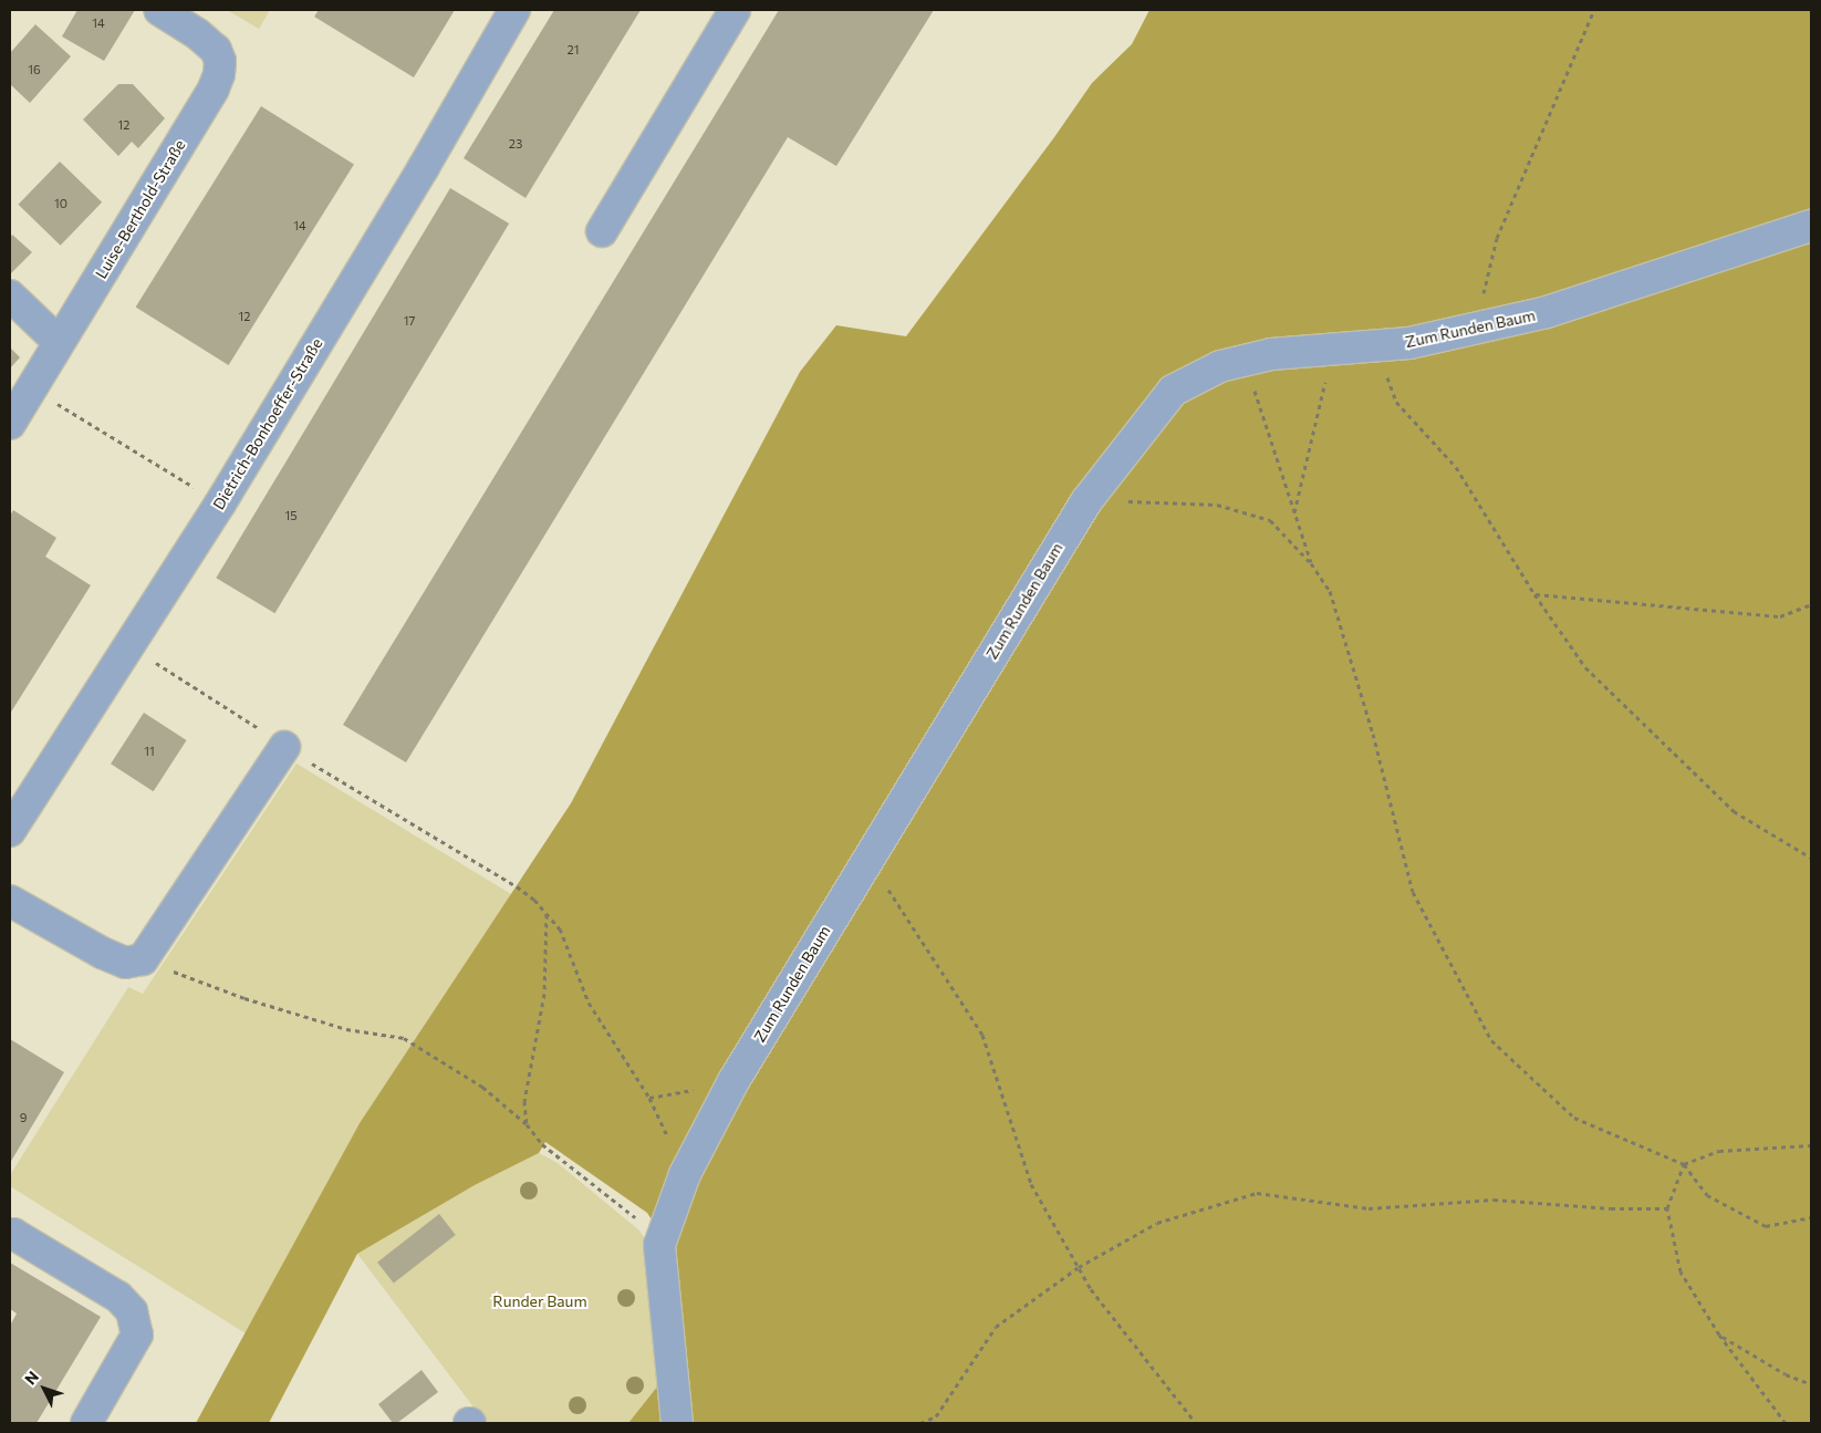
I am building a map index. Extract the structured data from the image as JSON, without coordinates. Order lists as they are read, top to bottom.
{
  "streets": {
    "street": ["Luise-Berthold-Straße", "Zum Runden Baum", "Dietrich-Bonhoeffer-Straße"]
  },
  "parks": ["Runder Baum"],
  "house_numbers": [
    "14",
    "21",
    "16",
    "12",
    "23",
    "10",
    "14",
    "12",
    "17",
    "15",
    "11",
    "9"
  ],
  "north": "top left"
}
